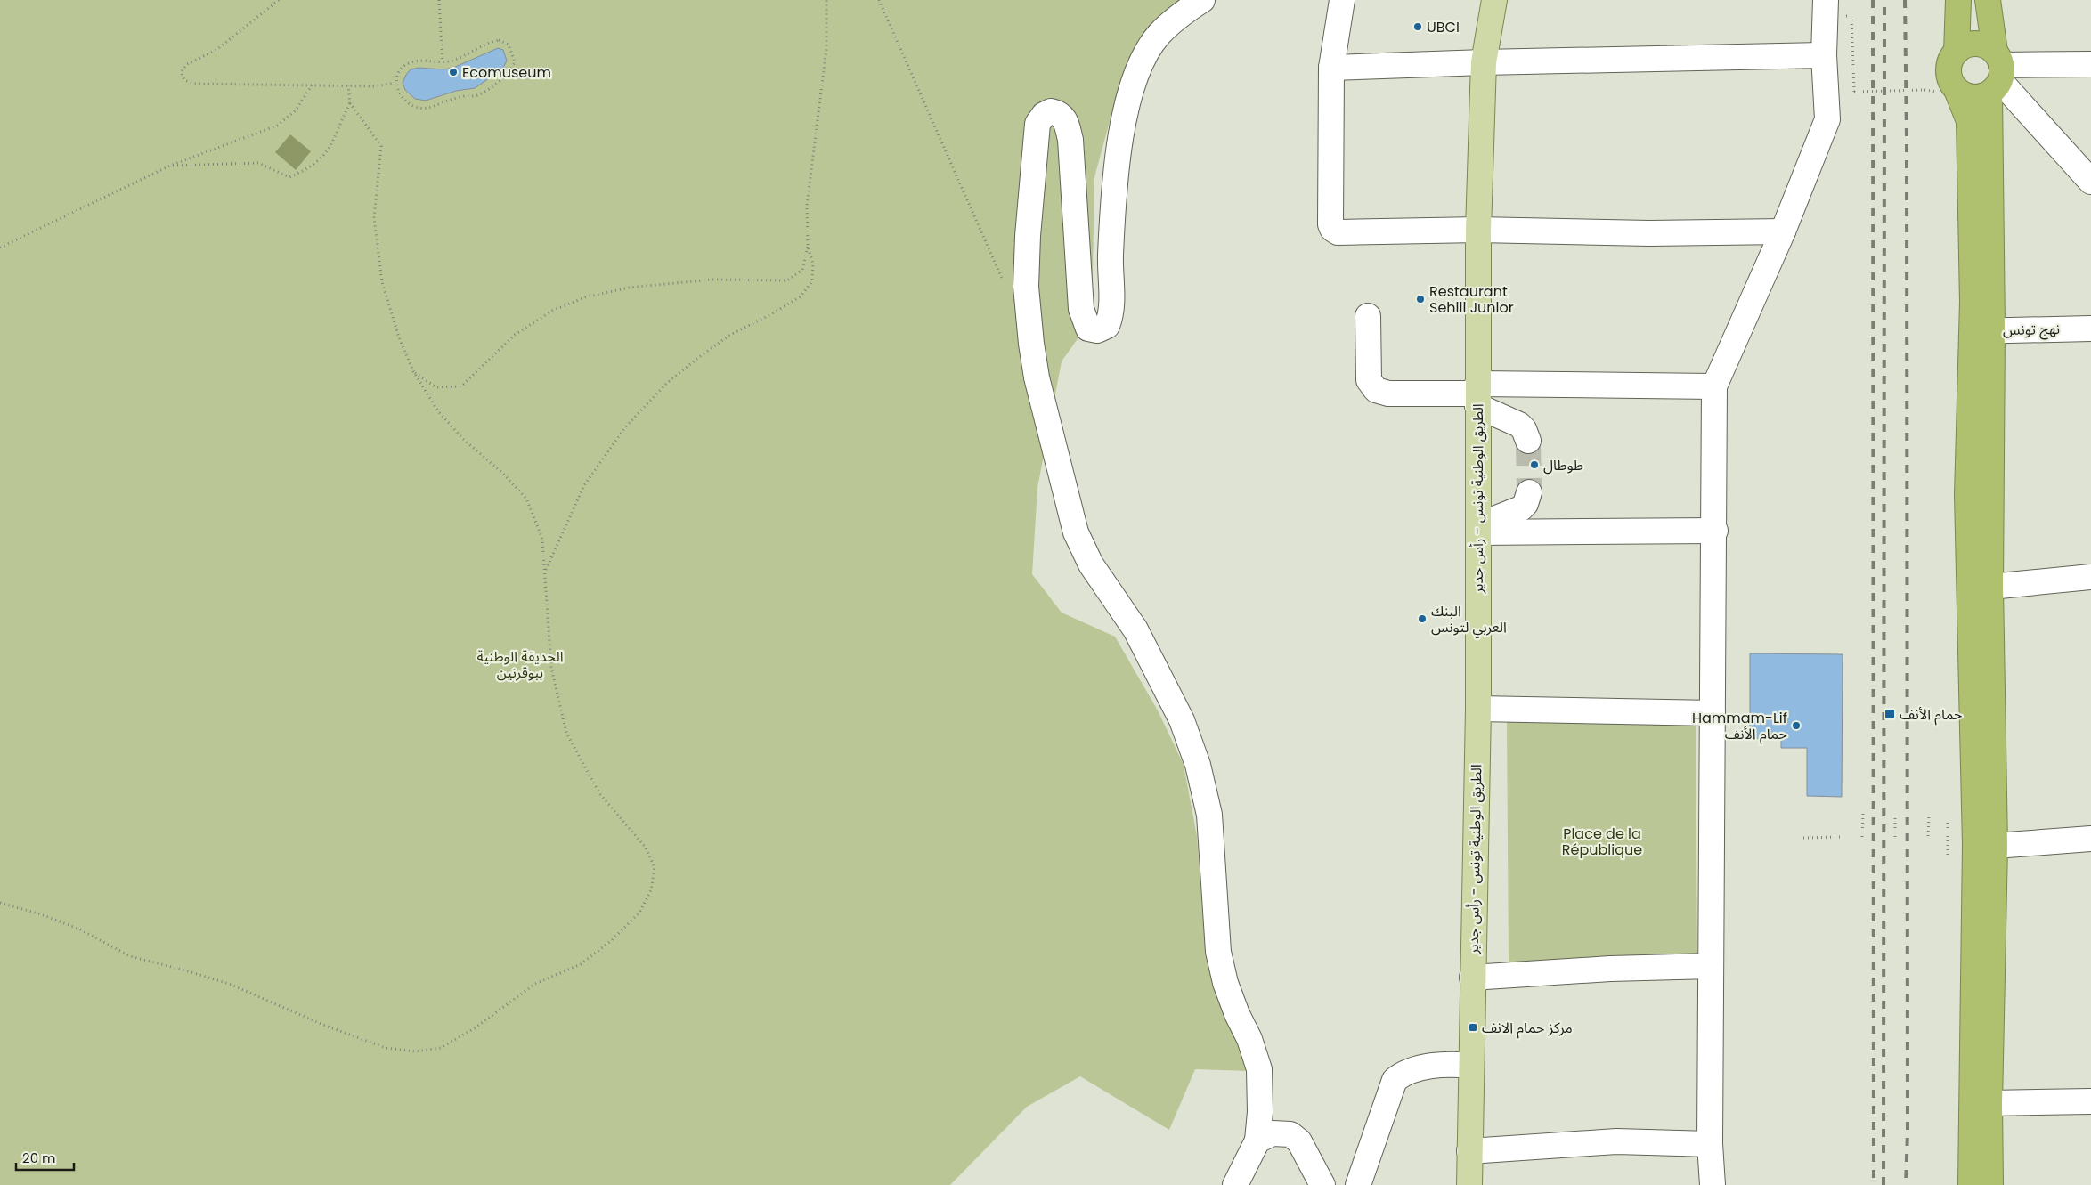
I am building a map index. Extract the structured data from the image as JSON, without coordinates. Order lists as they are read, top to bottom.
{
  "streets": {
    "main road": ["الطريق الوطنية تونس - رأس جدير"],
    "street": ["نهج تونس"]
  },
  "parks": ["الحديقة الوطنية ببوقرنين", "Place de la République"],
  "places": {
    "other": [
      "UBCI",
      "Ecomuseum",
      "Restaurant Sehili Junior",
      "طوطال",
      "البنك العربي لتونس",
      "Hammam-Lif حمام الأنف"
    ],
    "transit": ["حمام الأنف", "مركز حمام الانف"]
  },
  "scale_bar": "20 m"
}
